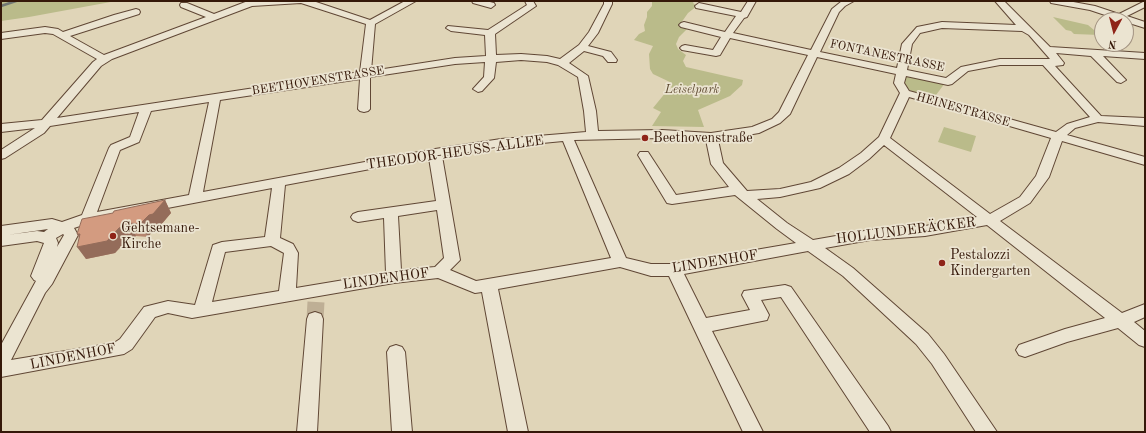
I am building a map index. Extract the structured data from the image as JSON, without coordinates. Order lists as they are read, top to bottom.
{
  "streets": {
    "street": [
      "FONTANESTRASSE",
      "BEETHOVENSTRASSE",
      "HEINESTRASSE",
      "THEODOR-HEUSS-ALLEE",
      "HOLLUNDERÄCKER",
      "LINDENHOF"
    ]
  },
  "crossings": [
    ["FONTANESTRASSE", "HEINESTRASSE"],
    ["FONTANESTRASSE", "THEODOR-HEUSS-ALLEE"],
    ["BEETHOVENSTRASSE", "THEODOR-HEUSS-ALLEE"],
    ["HEINESTRASSE", "HOLLUNDERÄCKER"],
    ["HOLLUNDERÄCKER", "LINDENHOF"]
  ],
  "parks": ["Leiselpark"],
  "places": ["Beethovenstraße", "Gehtsemane- Kirche", "Pestalozzi Kindergarten"],
  "north": "bottom"
}
